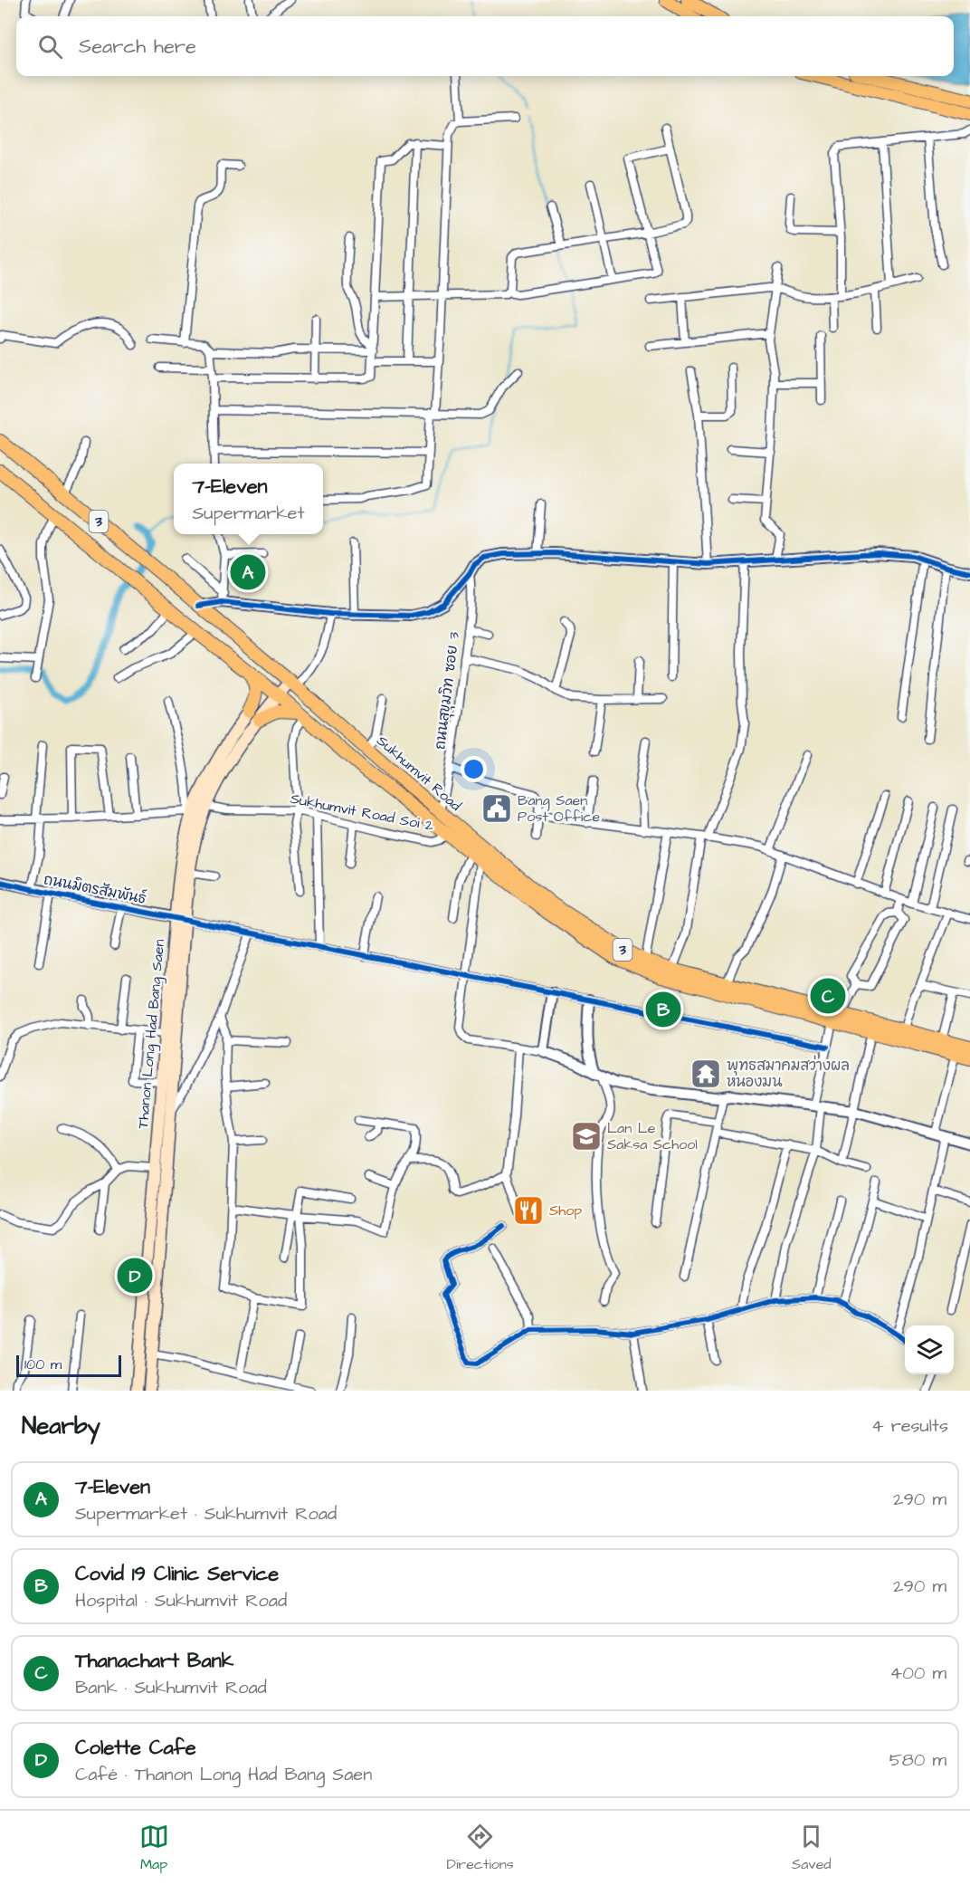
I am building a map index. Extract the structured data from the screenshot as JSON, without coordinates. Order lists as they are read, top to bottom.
{
  "streets": {
    "main road": ["3", "Sukhumvit Road", "Thanon Long Had Bang Saen"],
    "street": ["ถนนสุขุมวิท ซอย 3", "Sukhumvit Road Soi 2", "ถนนมิตรสัมพันธ์"]
  },
  "crossings": [
    ["ถนนสุขุมวิท ซอย 3", "Sukhumvit Road"],
    ["Sukhumvit Road", "Sukhumvit Road Soi 2"],
    ["Sukhumvit Road", "Thanon Long Had Bang Saen"],
    ["Sukhumvit Road Soi 2", "Thanon Long Had Bang Saen"],
    ["ถนนมิตรสัมพันธ์", "Thanon Long Had Bang Saen"]
  ],
  "places": {
    "public building": ["Bang Saen Post Office"],
    "temple": ["พุทธสมาคมสว่างผล หนองมน"],
    "school or university": ["Lan Le Saksa School"],
    "restaurant": ["Shop"]
  },
  "scale_bar": "100 m",
  "page": {
    "search": "Search here",
    "popup": ["7-Eleven", "Supermarket"],
    "pins": [
      "A",
      "C",
      "B",
      "D"
    ],
    "scale": "100 m",
    "heading": ["Nearby", "4 results"],
    "list": [
      {
        "mark": "A",
        "name": "7-Eleven",
        "note": "Supermarket · Sukhumvit Road",
        "value": "290 m"
      },
      {
        "mark": "B",
        "name": "Covid 19 Clinic Service",
        "note": "Hospital · Sukhumvit Road",
        "value": "290 m"
      },
      {
        "mark": "C",
        "name": "Thanachart Bank",
        "note": "Bank · Sukhumvit Road",
        "value": "400 m"
      },
      {
        "mark": "D",
        "name": "Colette Cafe",
        "note": "Café · Thanon Long Had Bang Saen",
        "value": "580 m"
      }
    ],
    "nav": ["Map", "Directions", "Saved"]
  }
}
